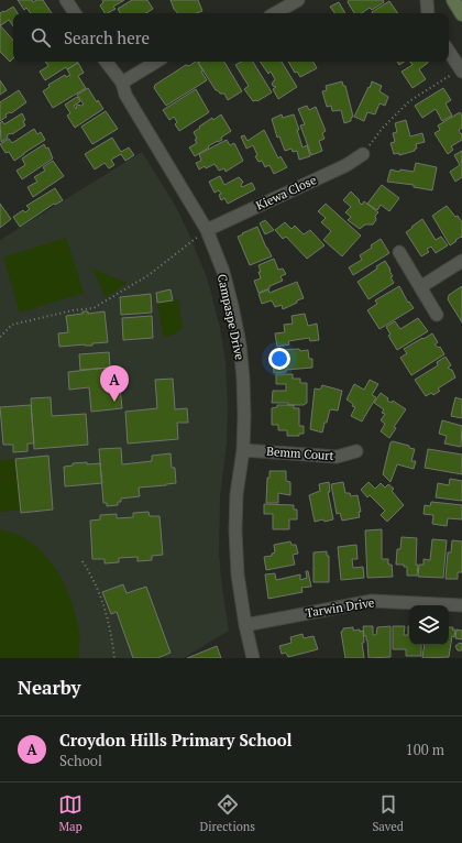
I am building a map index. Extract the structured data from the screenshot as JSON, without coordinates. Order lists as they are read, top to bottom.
{
  "streets": {
    "street": [
      "Kiewa Close",
      "Campaspe Drive",
      "Bemm Court",
      "Tarwin Drive"
    ]
  },
  "crossings": [
    ["Kiewa Close", "Campaspe Drive"],
    ["Campaspe Drive", "Bemm Court"],
    ["Campaspe Drive", "Tarwin Drive"]
  ],
  "page": {
    "search": "Search here",
    "pins": "A",
    "heading": "Nearby",
    "list": [
      {
        "mark": "A",
        "name": "Croydon Hills Primary School",
        "note": "School",
        "value": "100 m"
      }
    ],
    "nav": ["Map", "Directions", "Saved"]
  }
}
